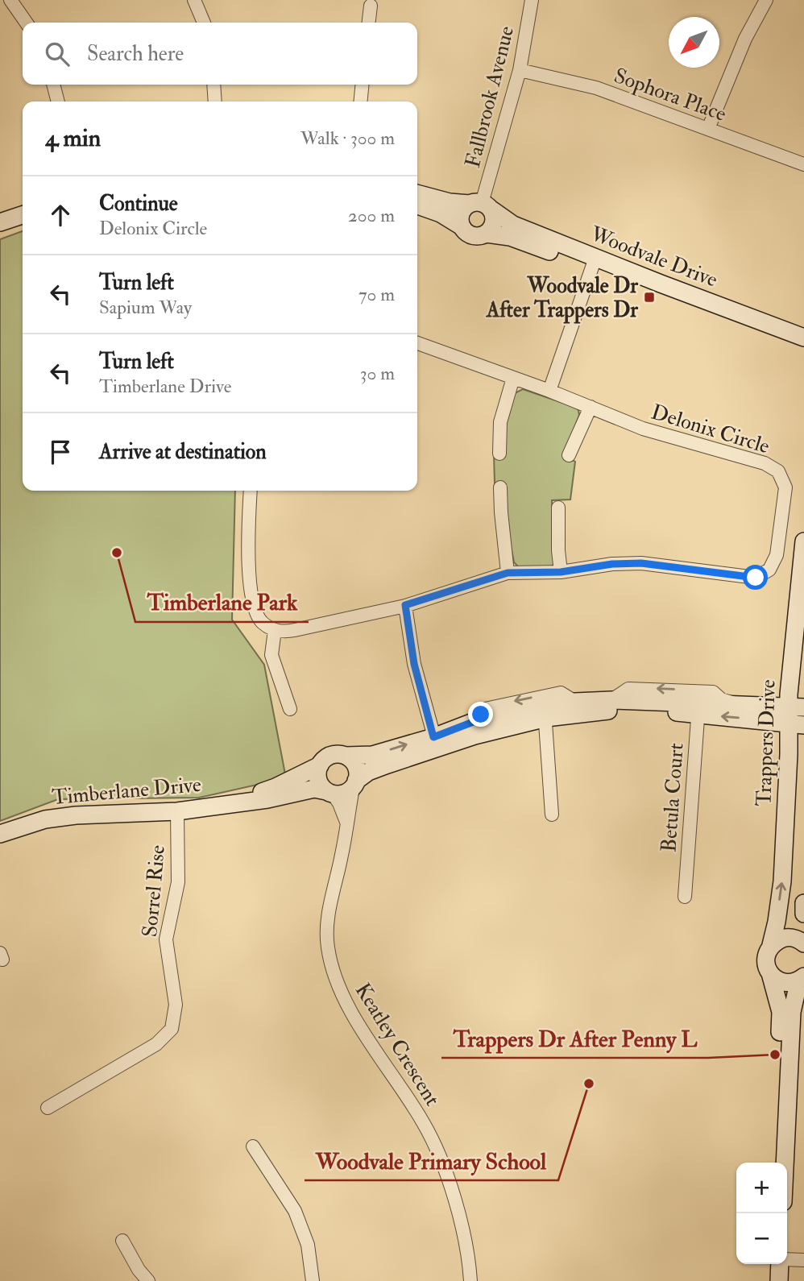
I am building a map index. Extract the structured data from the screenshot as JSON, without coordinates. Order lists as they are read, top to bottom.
{
  "streets": {
    "street": [
      "Sophora Place",
      "Fallbrook Avenue",
      "Woodvale Drive",
      "Delonix Circle",
      "Trappers Drive",
      "Timberlane Drive",
      "Betula Court",
      "Sorrel Rise",
      "Keatley Crescent"
    ]
  },
  "crossings": [
    ["Sophora Place", "Fallbrook Avenue"],
    ["Fallbrook Avenue", "Woodvale Drive"],
    ["Timberlane Drive", "Sorrel Rise"],
    ["Timberlane Drive", "Keatley Crescent"]
  ],
  "one_way": ["Trappers Drive"],
  "places": {
    "transit": ["Woodvale Dr After Trappers Dr"],
    "other": ["Timberlane Park", "Trappers Dr After Penny L", "Woodvale Primary School"]
  },
  "north": "bottom left",
  "page": {
    "search": "Search here",
    "heading": ["4 min", "Walk · 300 m"],
    "list": [
      ["Continue", "Delonix Circle", "200 m"],
      ["Turn left", "Sapium Way", "70 m"],
      ["Turn left", "Timberlane Drive", "30 m"],
      "Arrive at destination"
    ],
    "map_buttons": ["+", "−"]
  }
}
